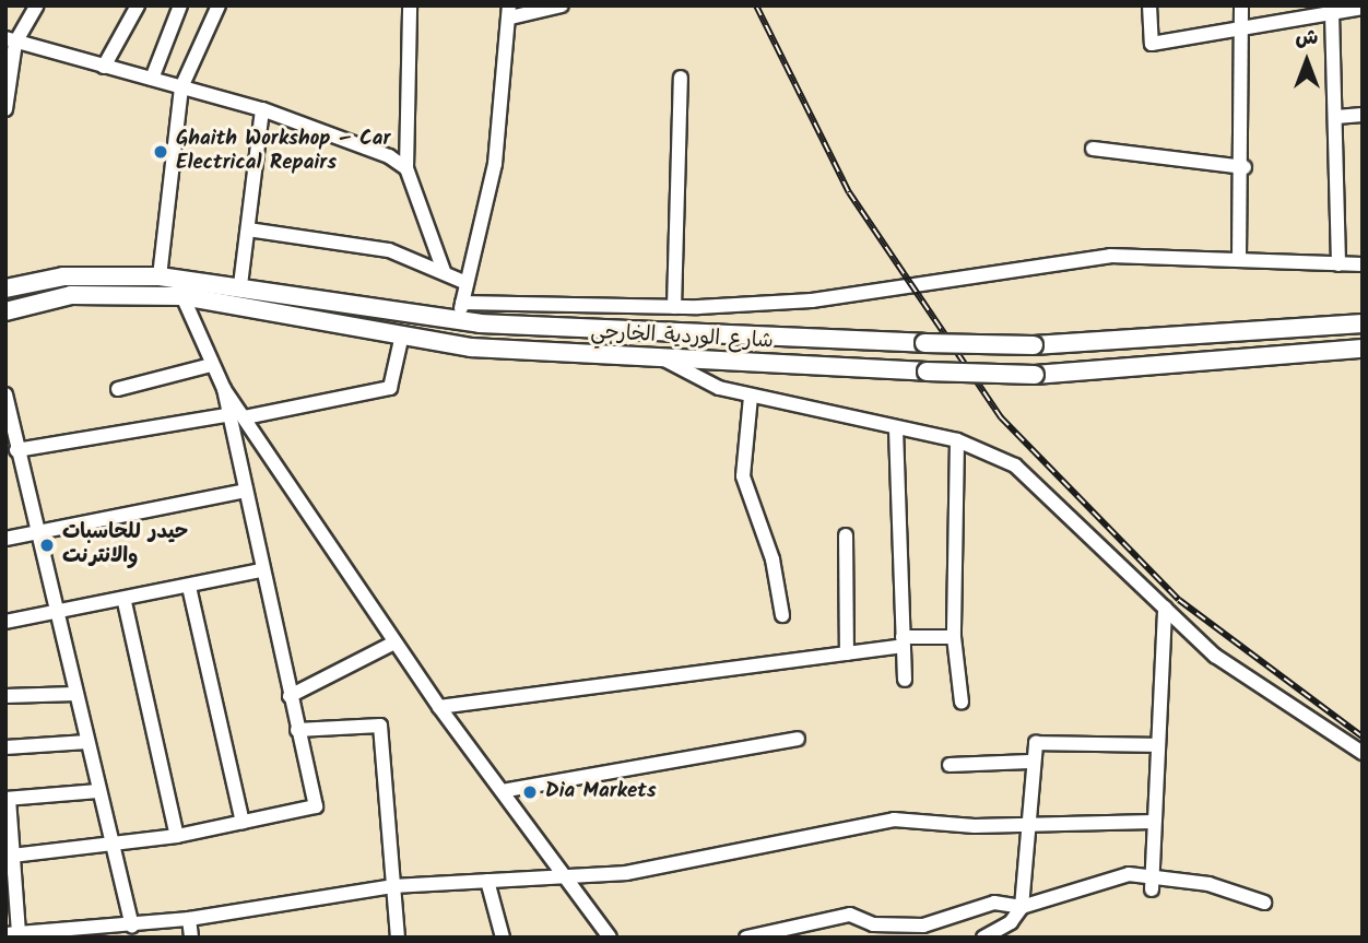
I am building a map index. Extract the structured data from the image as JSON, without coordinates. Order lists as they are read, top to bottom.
{
  "streets": {
    "main road": ["شارع الوردية الخارجي"]
  },
  "places": ["Ghaith Workshop – Car Electrical Repairs", "حيدر للحاسبات والانترنت", "Dia Markets"],
  "north": "top"
}
